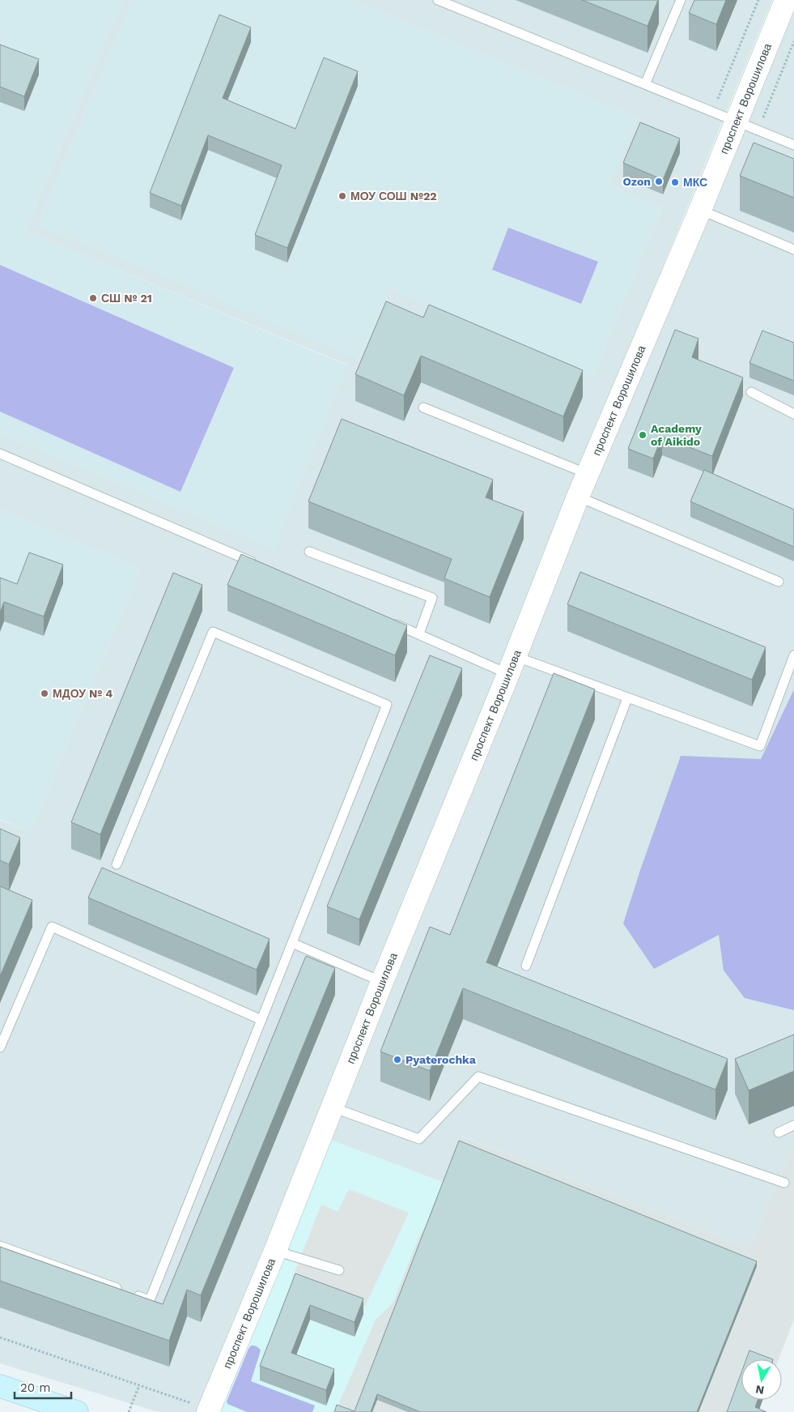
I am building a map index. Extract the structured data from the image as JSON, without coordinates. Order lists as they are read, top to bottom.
{
  "streets": {
    "street": ["проспект Ворошилова"]
  },
  "places": [
    "Ozon",
    "МКС",
    "МОУ СОШ №22",
    "СШ № 21",
    "Academy of Aikido",
    "МДОУ № 4",
    "Pyaterochka"
  ],
  "scale_bar": "20 m",
  "north": "bottom"
}
